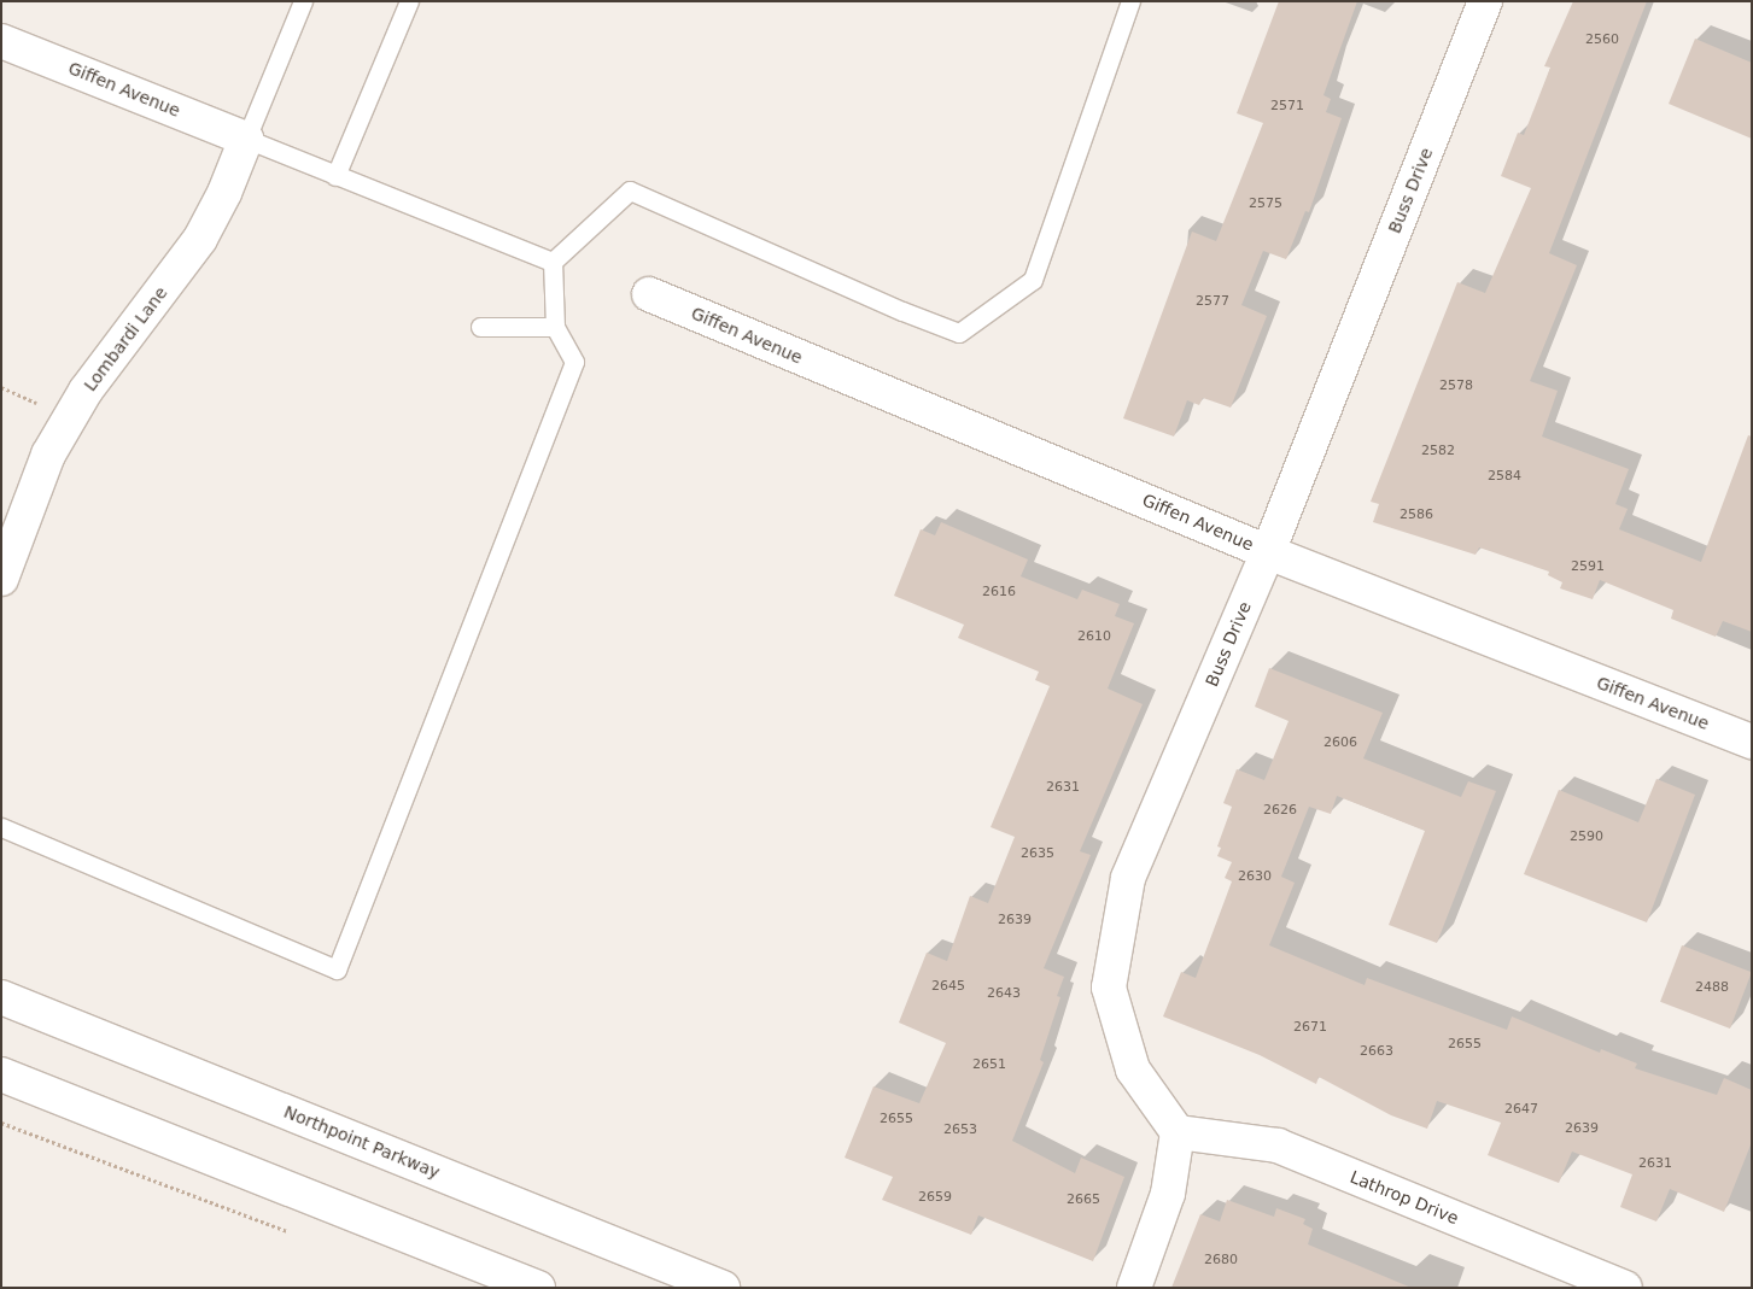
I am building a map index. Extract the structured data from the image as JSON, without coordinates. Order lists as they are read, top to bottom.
{
  "streets": {
    "street": [
      "Giffen Avenue",
      "Buss Drive",
      "Lombardi Lane",
      "Northpoint Parkway",
      "Lathrop Drive"
    ]
  },
  "crossings": [
    ["Giffen Avenue", "Buss Drive"],
    ["Giffen Avenue", "Lombardi Lane"],
    ["Buss Drive", "Lathrop Drive"]
  ],
  "house_numbers": [
    "2560",
    "2571",
    "2575",
    "2577",
    "2578",
    "2582",
    "2584",
    "2586",
    "2591",
    "2616",
    "2610",
    "2606",
    "2631",
    "2626",
    "2590",
    "2635",
    "2630",
    "2639",
    "2645",
    "2488",
    "2643",
    "2671",
    "2655",
    "2663",
    "2651",
    "2647",
    "2655",
    "2639",
    "2653",
    "2631",
    "2659",
    "2665",
    "2680"
  ]
}
